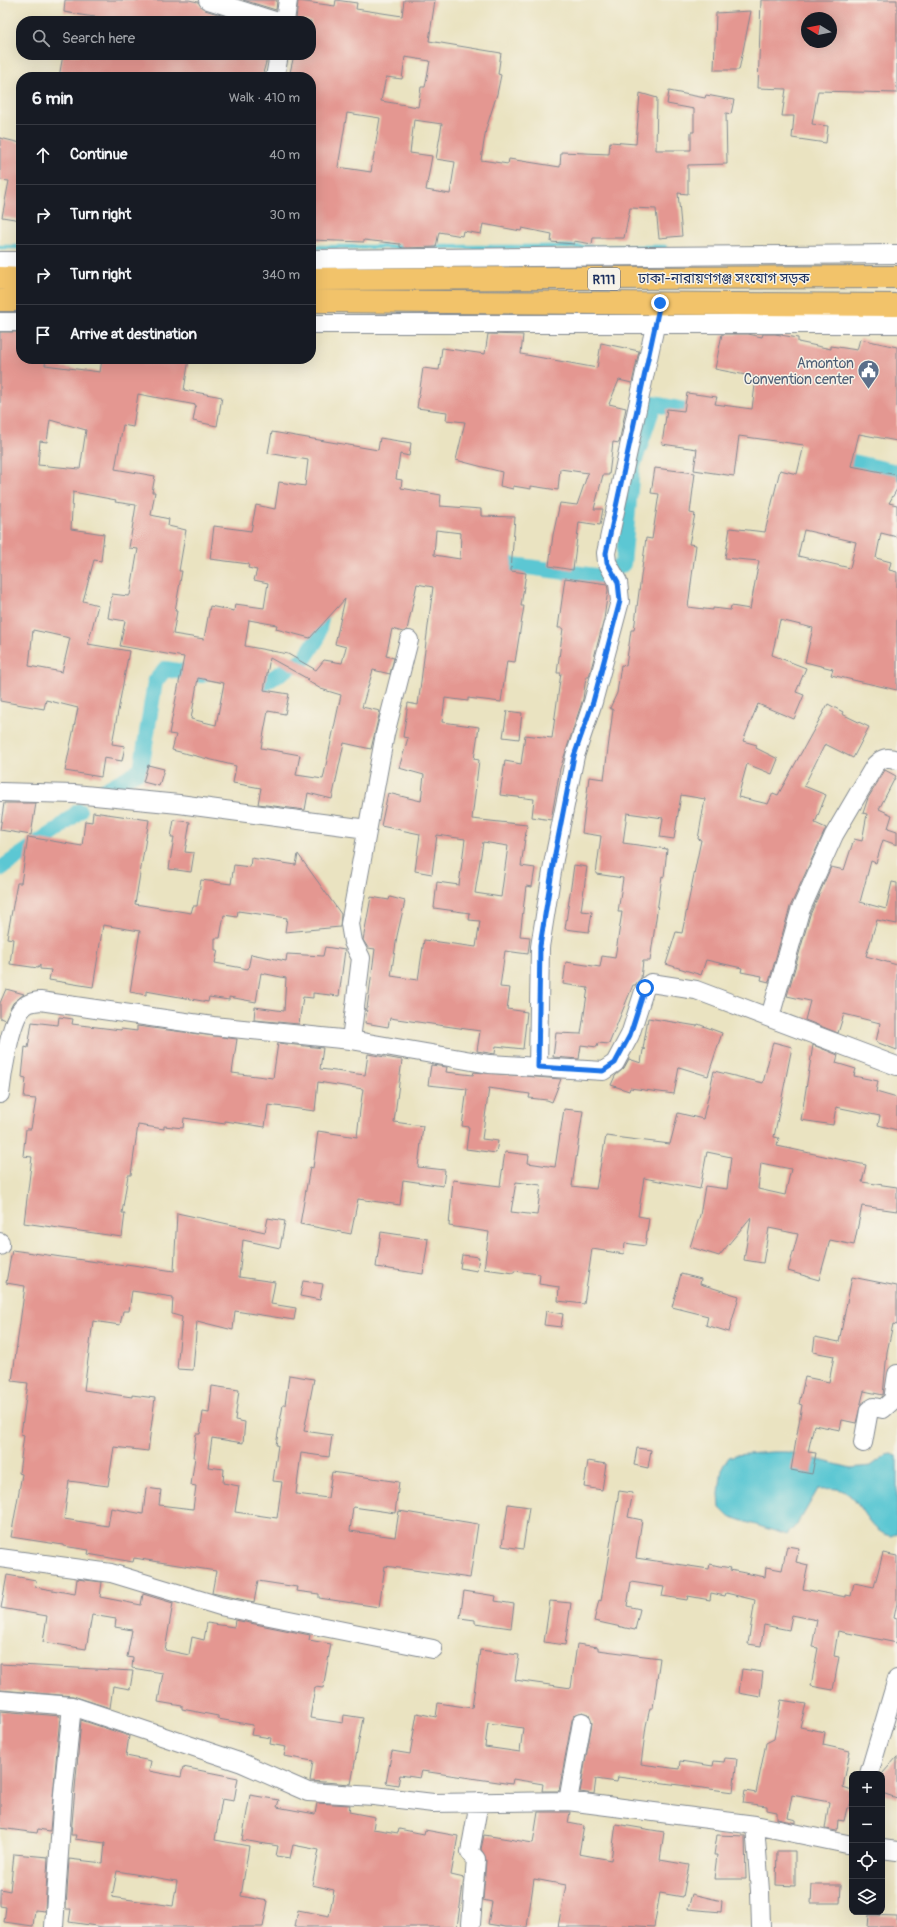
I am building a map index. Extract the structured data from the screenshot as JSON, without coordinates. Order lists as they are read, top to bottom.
{
  "streets": {
    "main road": ["ঢাকা-নারায়ণগঞ্জ সংযোগ সড়ক", "R111"]
  },
  "places": {
    "public building": ["Amonton Convention center"]
  },
  "north": "left",
  "page": {
    "search": "Search here",
    "heading": ["6 min", "Walk · 410 m"],
    "list": [
      ["Continue", "40 m"],
      ["Turn right", "30 m"],
      ["Turn right", "340 m"],
      "Arrive at destination"
    ],
    "map_buttons": ["+", "−"]
  }
}
